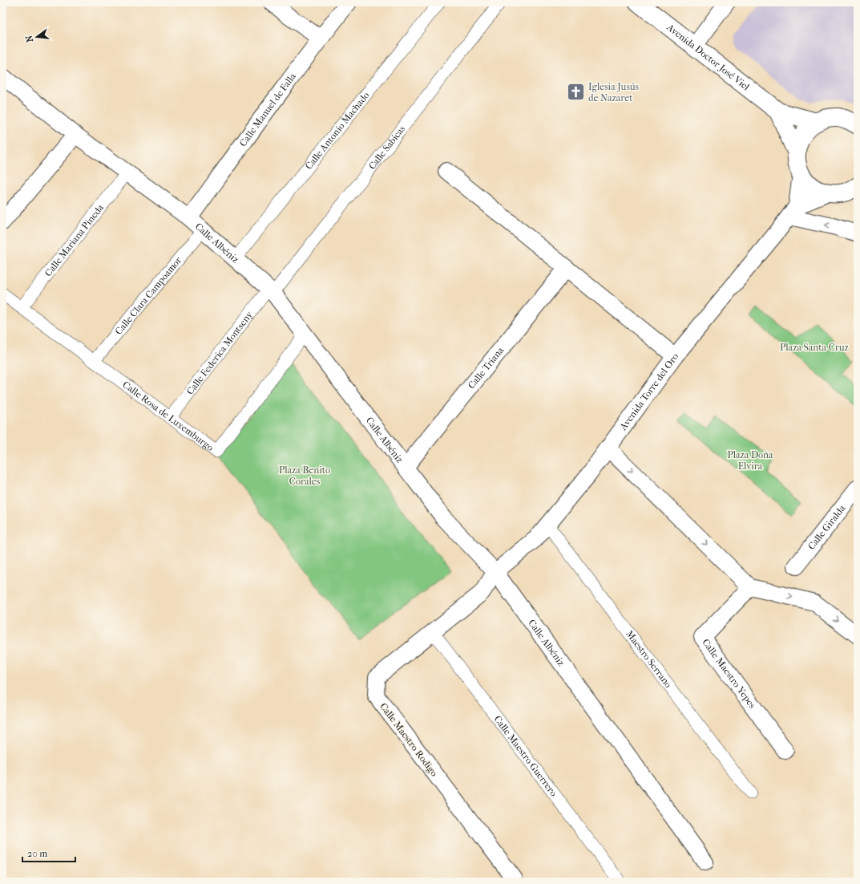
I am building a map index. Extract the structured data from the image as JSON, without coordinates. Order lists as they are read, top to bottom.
{
  "streets": {
    "street": [
      "Avenida Doctor José Viel",
      "Calle Manuel de Falla",
      "Calle Antonio Machado",
      "Calle Sabicas",
      "Calle Mariana Pineda",
      "Calle Albéniz",
      "Calle Clara Campoamor",
      "Calle Federica Montseny",
      "Calle Triana",
      "Avenida Torre del Oro",
      "Calle Rosa de Luxemburgo",
      "Calle Giralda",
      "Maestro Serrano",
      "Calle Maestro Yepes",
      "Calle Maestro Rodigo",
      "Calle Maestro Guerrero"
    ]
  },
  "crossings": [
    ["Calle Manuel de Falla", "Calle Albéniz"],
    ["Calle Antonio Machado", "Calle Albéniz"],
    ["Calle Sabicas", "Calle Albéniz"],
    ["Calle Sabicas", "Calle Federica Montseny"],
    ["Calle Mariana Pineda", "Calle Albéniz"],
    ["Calle Mariana Pineda", "Calle Rosa de Luxemburgo"],
    ["Calle Albéniz", "Calle Clara Campoamor"],
    ["Calle Albéniz", "Calle Federica Montseny"],
    ["Calle Albéniz", "Calle Triana"],
    ["Calle Albéniz", "Avenida Torre del Oro"],
    ["Calle Albéniz", "Calle Rosa de Luxemburgo"],
    ["Calle Albéniz", "Calle Maestro Rodigo"],
    ["Calle Clara Campoamor", "Calle Rosa de Luxemburgo"],
    ["Calle Federica Montseny", "Calle Rosa de Luxemburgo"],
    ["Avenida Torre del Oro", "Maestro Serrano"],
    ["Avenida Torre del Oro", "Calle Maestro Rodigo"],
    ["Calle Maestro Rodigo", "Calle Maestro Guerrero"]
  ],
  "parks": ["Plaza Santa Cruz", "Plaza Doña Elvira", "Plaza Benito Corales"],
  "places": {
    "church": ["Iglesia Jusús de Nazaret"]
  },
  "scale_bar": "20 m",
  "north": "left"
}
